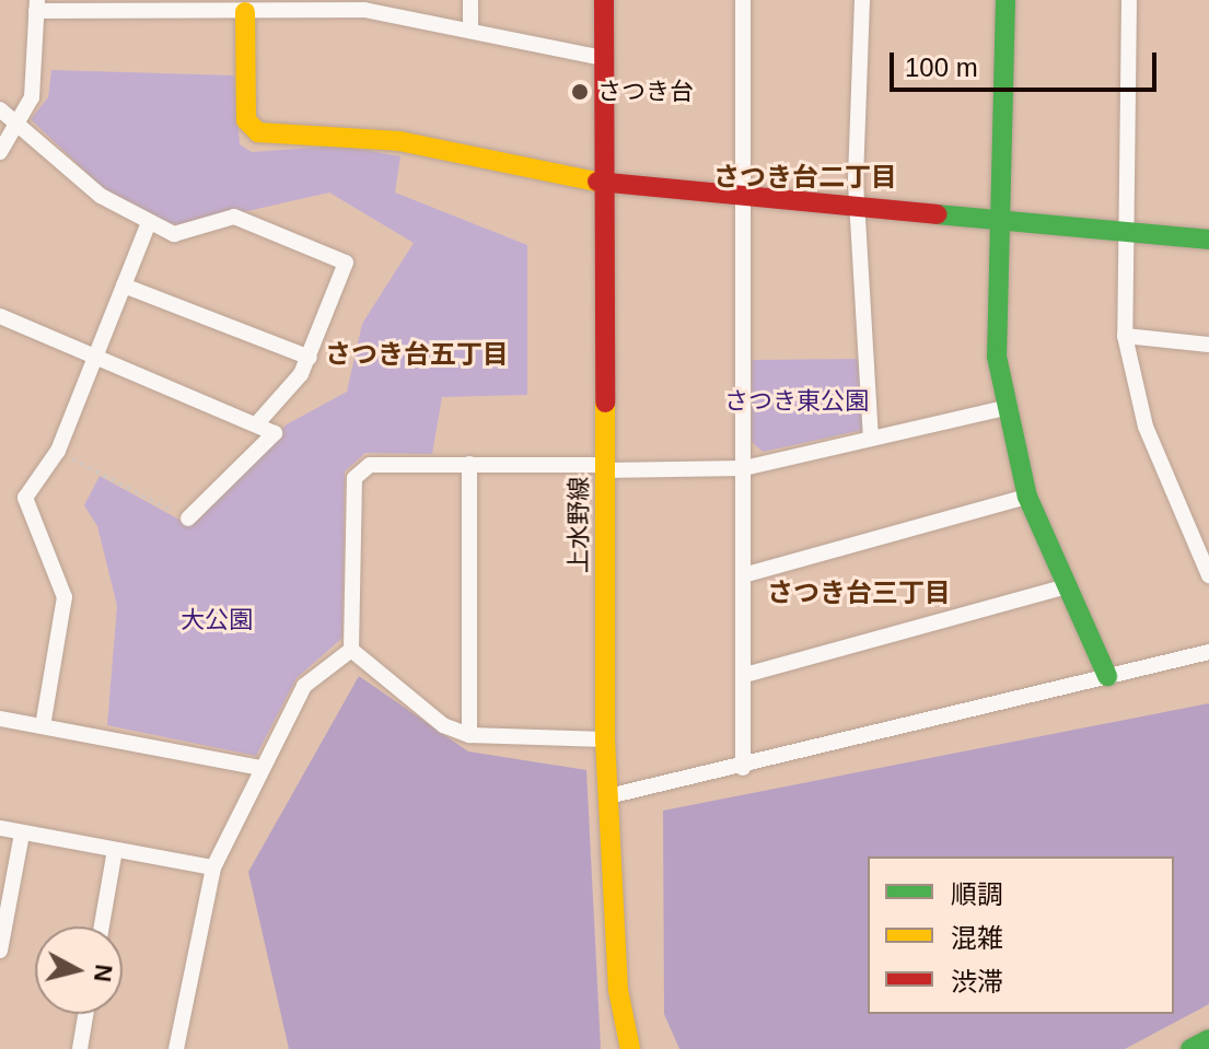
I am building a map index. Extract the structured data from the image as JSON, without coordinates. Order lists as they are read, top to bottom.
{
  "streets": {
    "main road": ["上水野線"]
  },
  "districts": ["さつき台二丁目", "さつき台五丁目", "さつき台三丁目"],
  "parks": ["さつき東公園", "大公園"],
  "places": ["さつき台"],
  "legend": ["順調", "混雑", "渋滞"],
  "scale_bar": "100 m",
  "north": "right"
}
